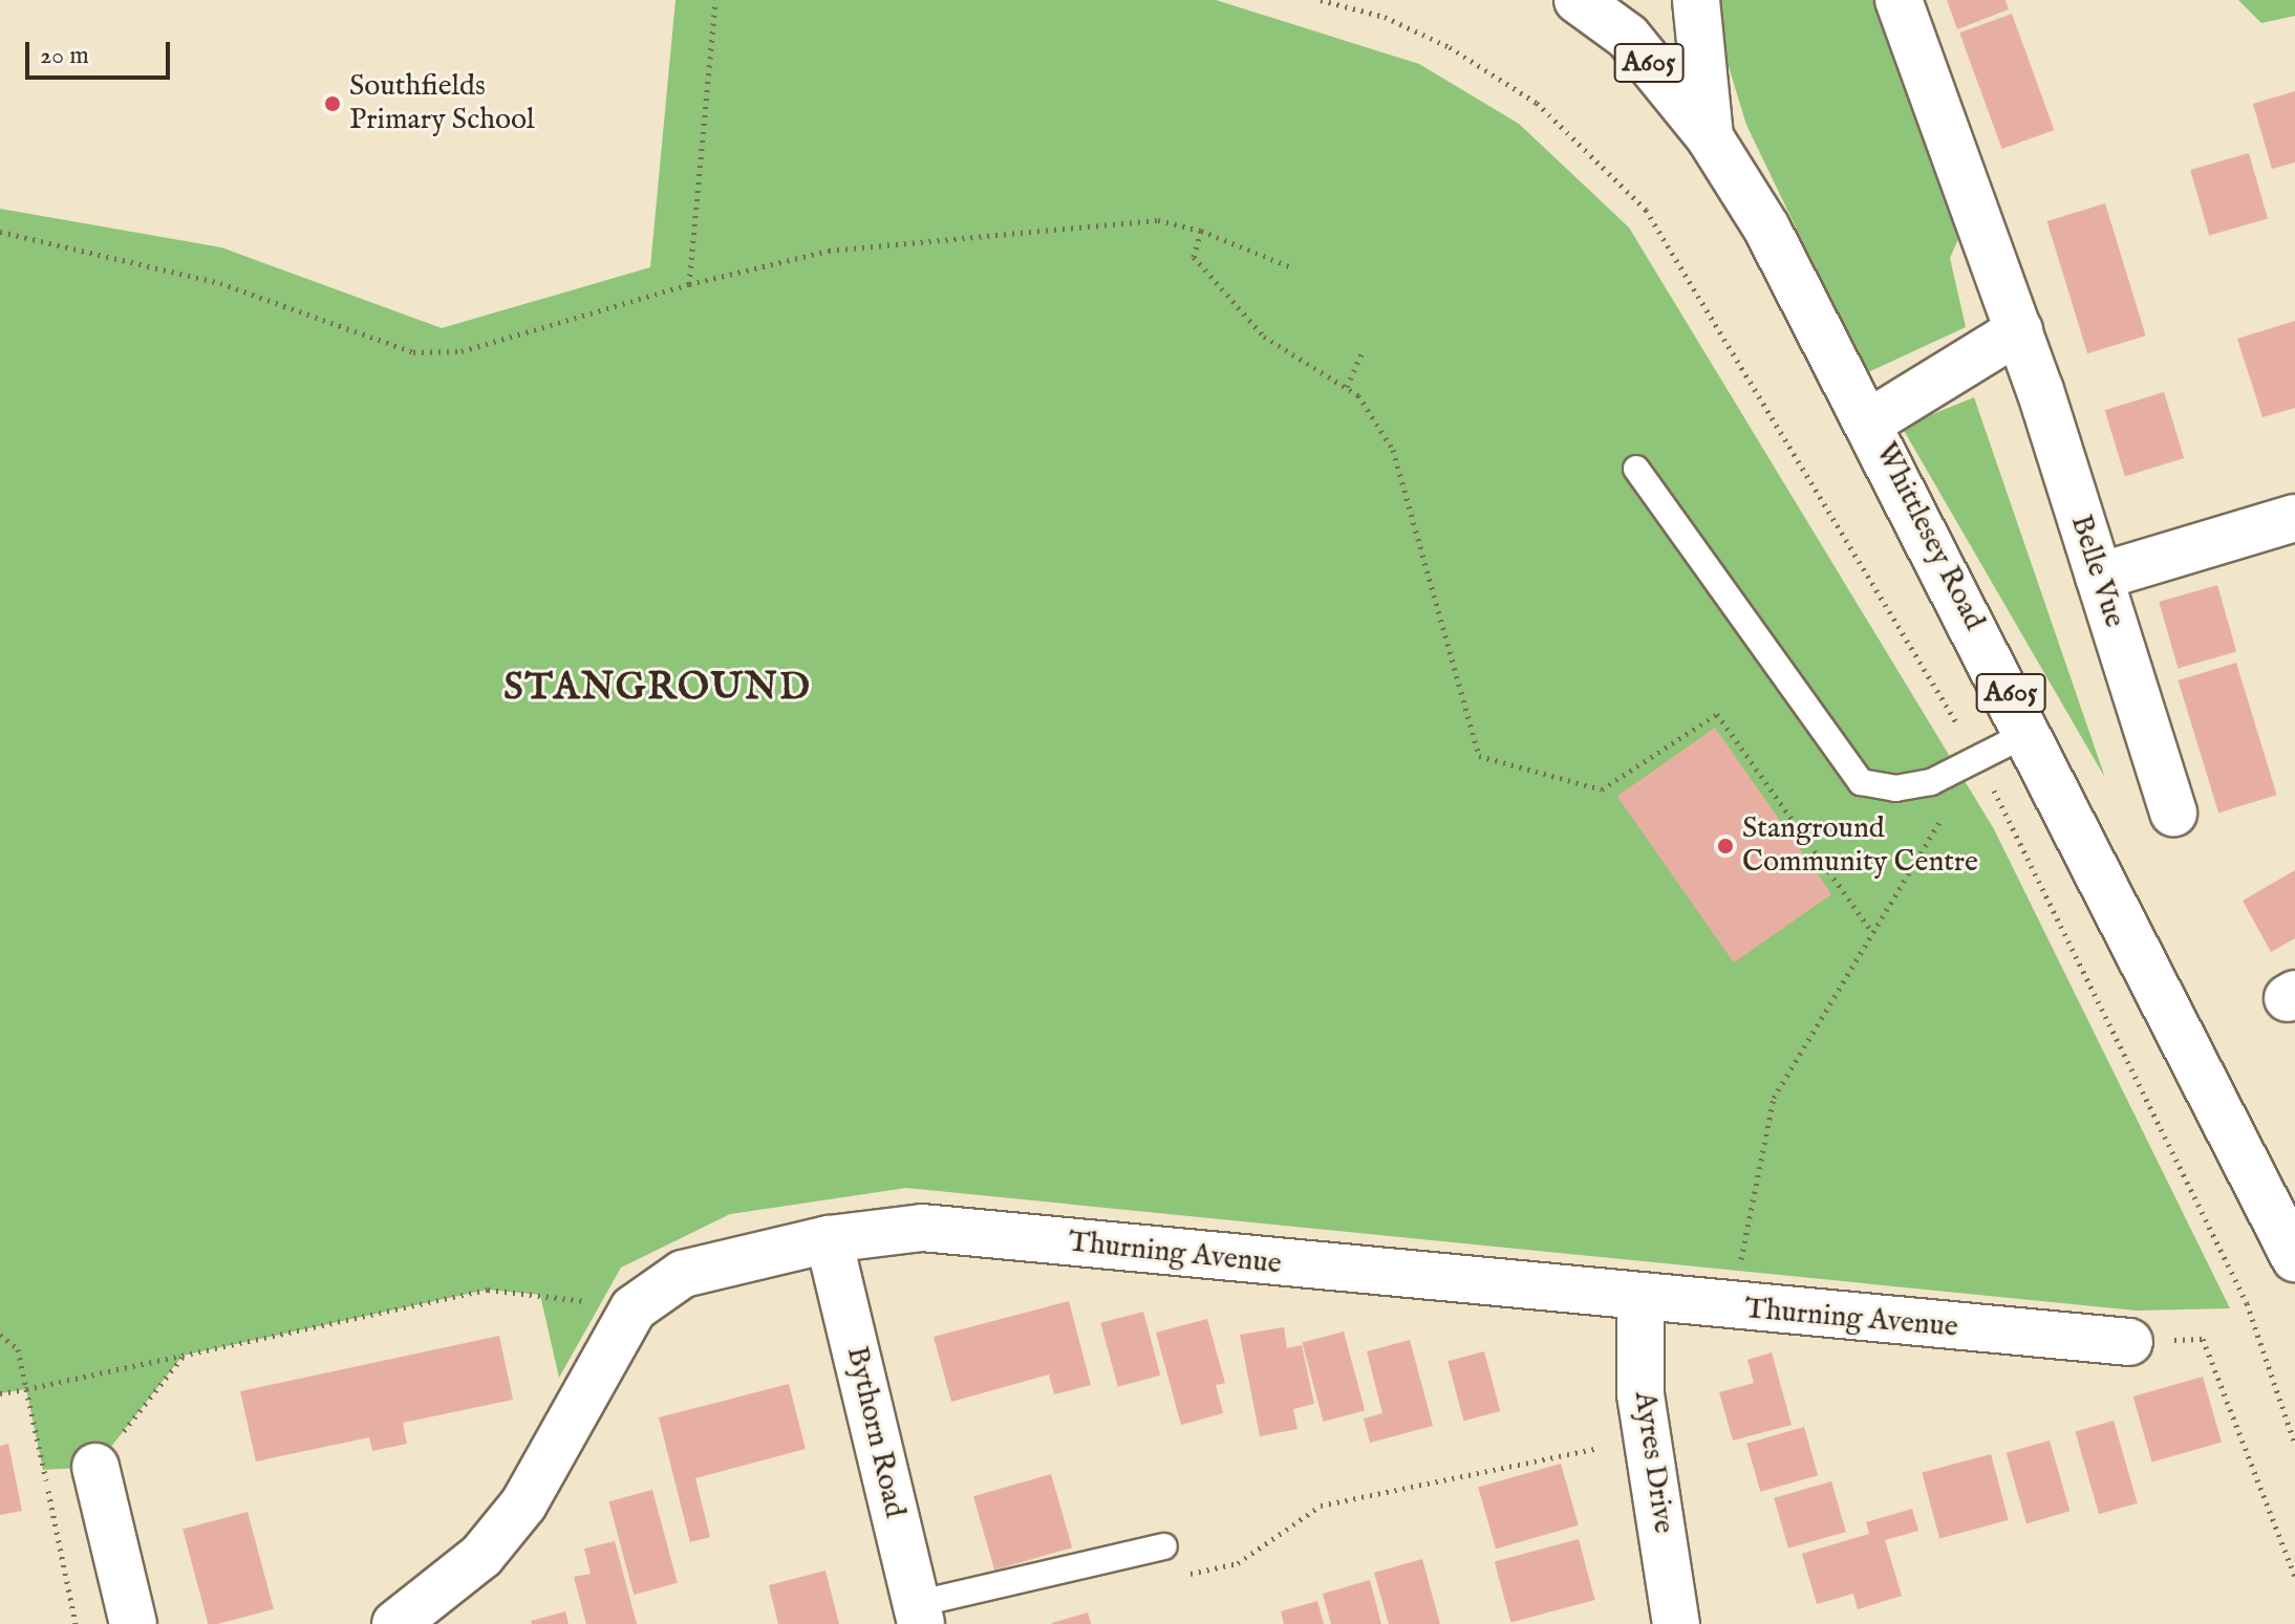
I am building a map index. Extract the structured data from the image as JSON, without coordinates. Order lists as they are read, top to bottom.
{
  "streets": {
    "street": [
      "A605",
      "Whittlesey Road",
      "Belle Vue",
      "Thurning Avenue",
      "Bythorn Road",
      "Ayres Drive"
    ]
  },
  "crossings": [
    ["Thurning Avenue", "Bythorn Road"],
    ["Thurning Avenue", "Ayres Drive"]
  ],
  "districts": ["STANGROUND"],
  "places": ["Southfields Primary School", "Stanground Community Centre"],
  "scale_bar": "20 m"
}
